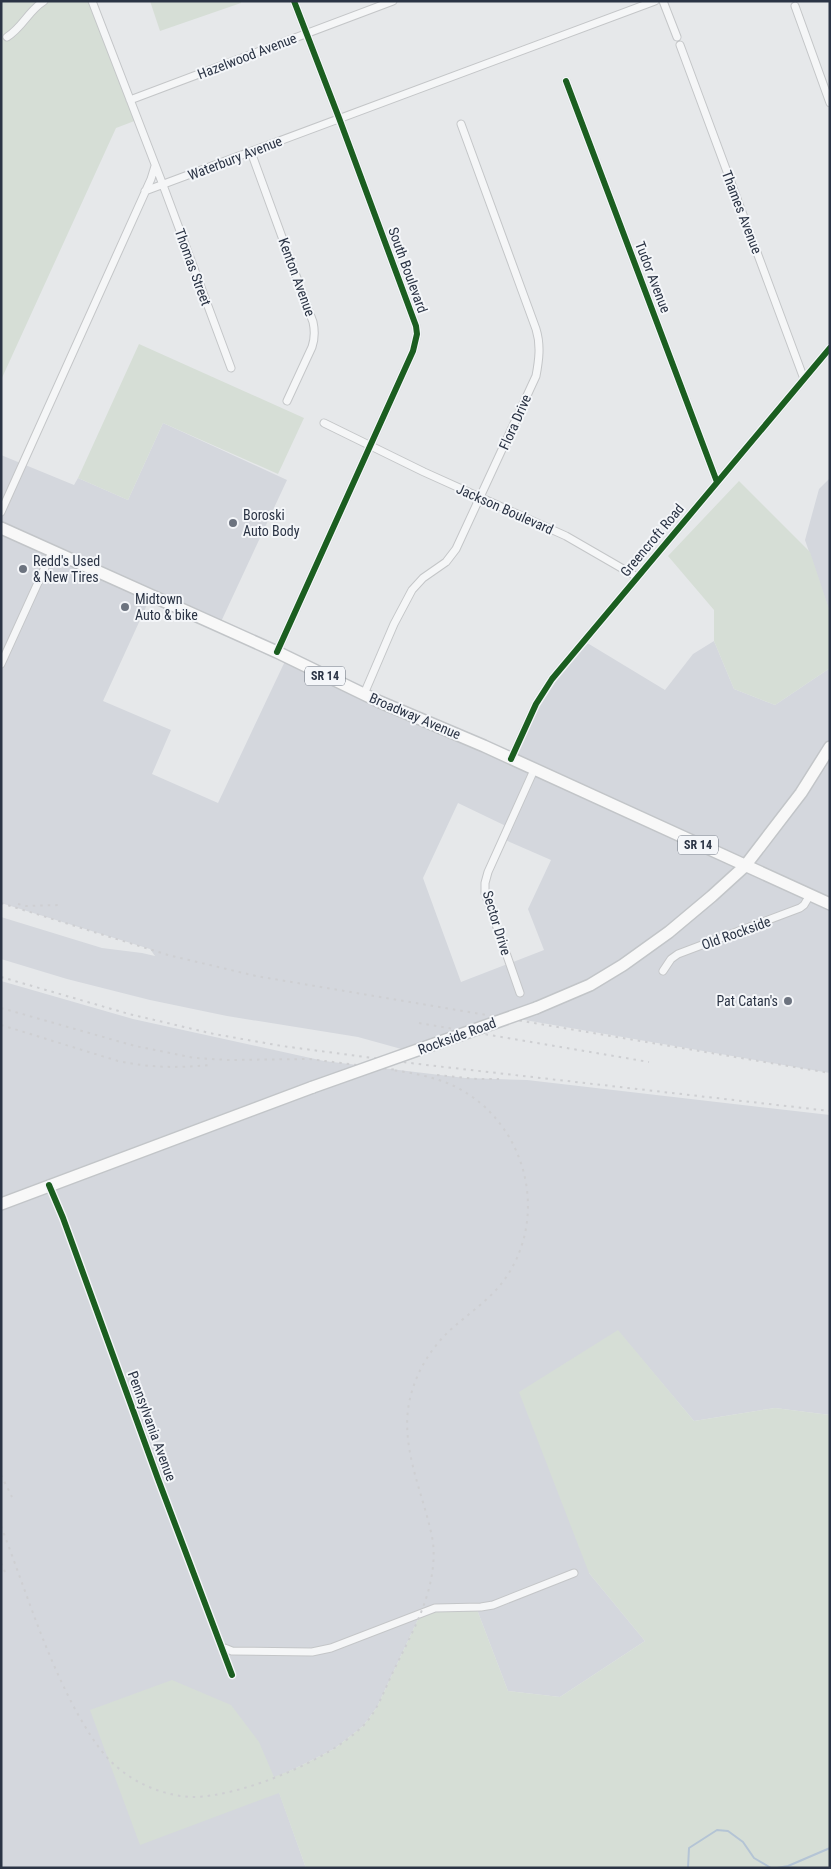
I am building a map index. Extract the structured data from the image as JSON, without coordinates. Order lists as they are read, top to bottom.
{
  "streets": {
    "main road": ["SR 14", "Broadway Avenue", "Rockside Road"],
    "street": [
      "Hazelwood Avenue",
      "Waterbury Avenue",
      "Thames Avenue",
      "Thomas Street",
      "South Boulevard",
      "Kenton Avenue",
      "Tudor Avenue",
      "Flora Drive",
      "Jackson Boulevard",
      "Greencroft Road",
      "Sector Drive",
      "Old Rockside",
      "Pennsylvania Avenue"
    ]
  },
  "crossings": [
    ["Hazelwood Avenue", "Thomas Street"],
    ["Hazelwood Avenue", "South Boulevard"],
    ["Waterbury Avenue", "Thomas Street"],
    ["Waterbury Avenue", "South Boulevard"],
    ["Waterbury Avenue", "Kenton Avenue"],
    ["Thames Avenue", "Greencroft Road"],
    ["South Boulevard", "Jackson Boulevard"],
    ["South Boulevard", "Broadway Avenue"],
    ["Tudor Avenue", "Greencroft Road"],
    ["Flora Drive", "Jackson Boulevard"],
    ["Flora Drive", "Broadway Avenue"],
    ["Jackson Boulevard", "Greencroft Road"],
    ["Greencroft Road", "Broadway Avenue"],
    ["Broadway Avenue", "Sector Drive"],
    ["Broadway Avenue", "Old Rockside"],
    ["Broadway Avenue", "Rockside Road"],
    ["Rockside Road", "Pennsylvania Avenue"]
  ],
  "places": [
    "Boroski Auto Body",
    "Redd's Used & New Tires",
    "Midtown Auto & bike",
    "Pat Catan's"
  ]
}
